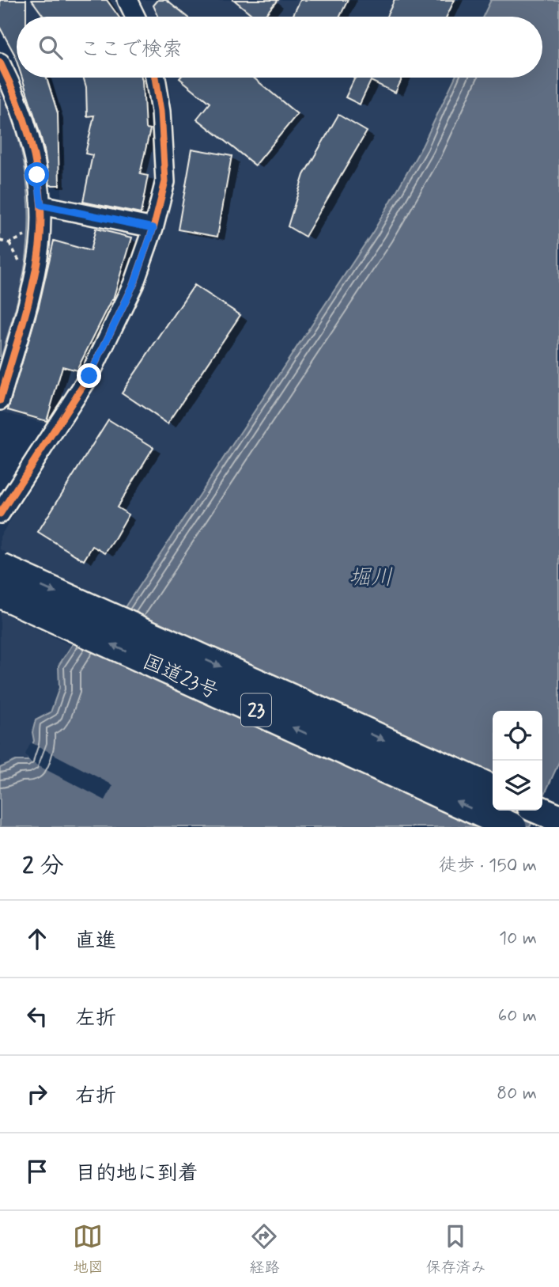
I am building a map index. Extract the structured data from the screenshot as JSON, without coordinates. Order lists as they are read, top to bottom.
{
  "streets": {
    "highway": ["国道23号", "23"]
  },
  "water": ["堀川"],
  "page": {
    "search": "ここで検索",
    "heading": ["2 分", "徒歩 · 150 m"],
    "list": [
      ["直進", "10 m"],
      ["左折", "60 m"],
      ["右折", "80 m"],
      "目的地に到着"
    ],
    "nav": ["地図", "経路", "保存済み"]
  }
}
